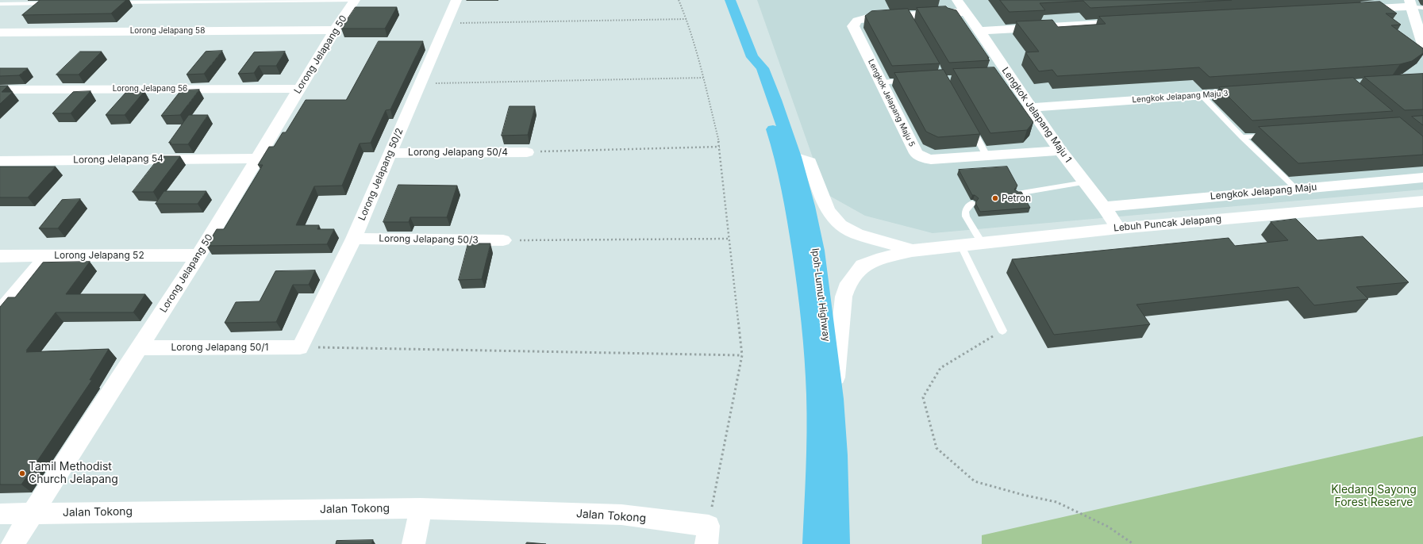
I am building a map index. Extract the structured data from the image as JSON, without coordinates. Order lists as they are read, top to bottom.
{
  "streets": {
    "highway": ["Ipoh-Lumut Highway"],
    "street": [
      "Lorong Jelapang 58",
      "Lorong Jelapang 50",
      "Lorong Jelapang 56",
      "Lengkok Jelapang Maju 3",
      "Lengkok Jelapang Maju 5",
      "Lengkok Jelapang Maju 1",
      "Lorong Jelapang 50/4",
      "Lorong Jelapang 54",
      "Lorong Jelapang 50/2",
      "Lengkok Jelapang Maju",
      "Lebuh Puncak Jelapang",
      "Lorong Jelapang 50/3",
      "Lorong Jelapang 52",
      "Lorong Jelapang 50/1",
      "Jalan Tokong"
    ]
  },
  "crossings": [
    ["Lorong Jelapang 58", "Lorong Jelapang 50"],
    ["Lorong Jelapang 50", "Lorong Jelapang 56"],
    ["Lorong Jelapang 50", "Lorong Jelapang 54"],
    ["Lorong Jelapang 50", "Lorong Jelapang 52"],
    ["Lorong Jelapang 50", "Lorong Jelapang 50/1"],
    ["Lorong Jelapang 50", "Jalan Tokong"],
    ["Lengkok Jelapang Maju 3", "Lengkok Jelapang Maju 1"],
    ["Lengkok Jelapang Maju 5", "Lengkok Jelapang Maju 1"],
    ["Lengkok Jelapang Maju 1", "Lengkok Jelapang Maju"],
    ["Lengkok Jelapang Maju 1", "Lebuh Puncak Jelapang"],
    ["Lorong Jelapang 50/4", "Lorong Jelapang 50/2"],
    ["Lorong Jelapang 50/2", "Lorong Jelapang 50/3"],
    ["Lorong Jelapang 50/2", "Lorong Jelapang 50/1"],
    ["Lebuh Puncak Jelapang", "Ipoh-Lumut Highway"]
  ],
  "parks": ["Kledang Sayong Forest Reserve"],
  "places": ["Petron", "Tamil Methodist Church Jelapang"]
}
